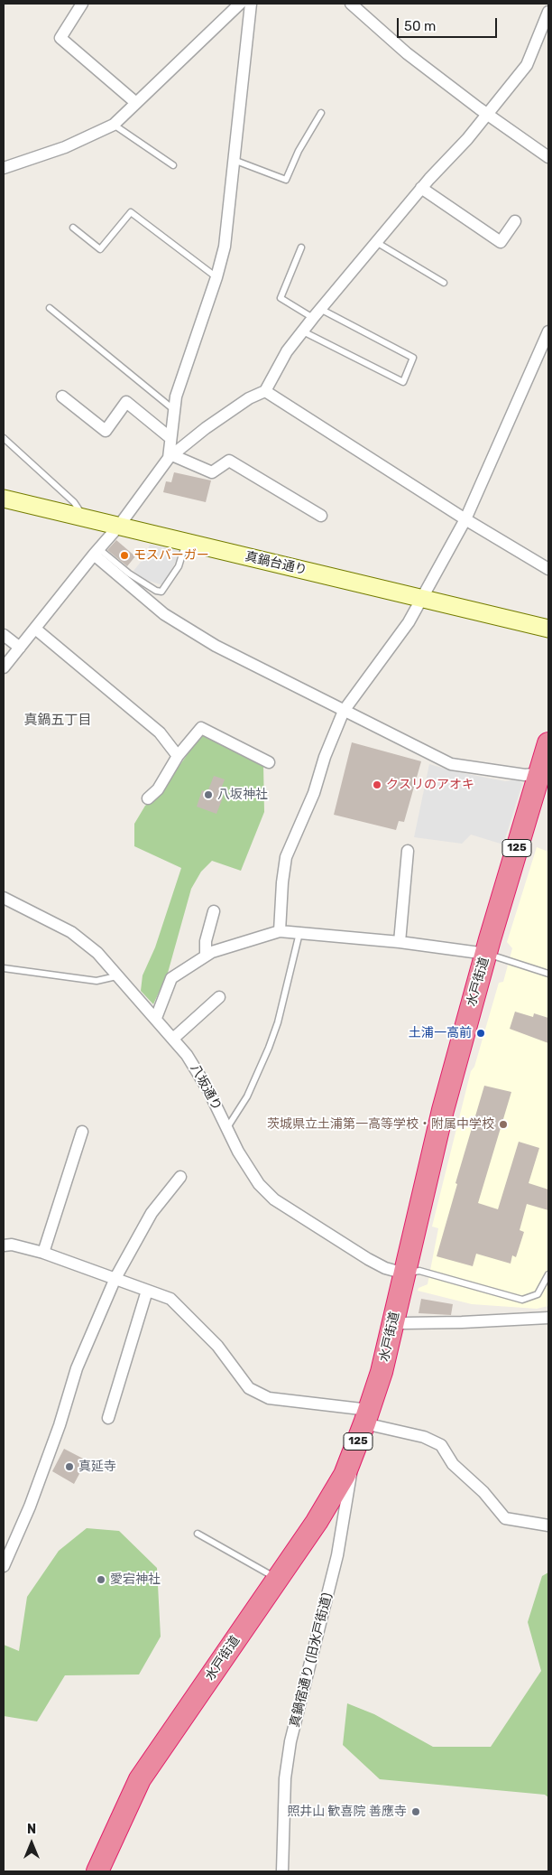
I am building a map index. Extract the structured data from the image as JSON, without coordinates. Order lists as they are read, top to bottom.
{
  "streets": {
    "highway": ["125", "水戸街道"],
    "street": ["真鍋台通り", "八坂通り", "真鍋宿通り (旧水戸街道)"]
  },
  "crossings": [
    ["水戸街道", "八坂通り"],
    ["水戸街道", "真鍋宿通り (旧水戸街道)"]
  ],
  "districts": ["真鍋五丁目"],
  "places": [
    "モスバーガー",
    "クスリのアオキ",
    "八坂神社",
    "土浦一高前",
    "茨城県立土浦第一高等学校・附属中学校",
    "真延寺",
    "愛宕神社",
    "照井山 歓喜院 善應寺"
  ],
  "scale_bar": "50 m",
  "north": "top"
}
